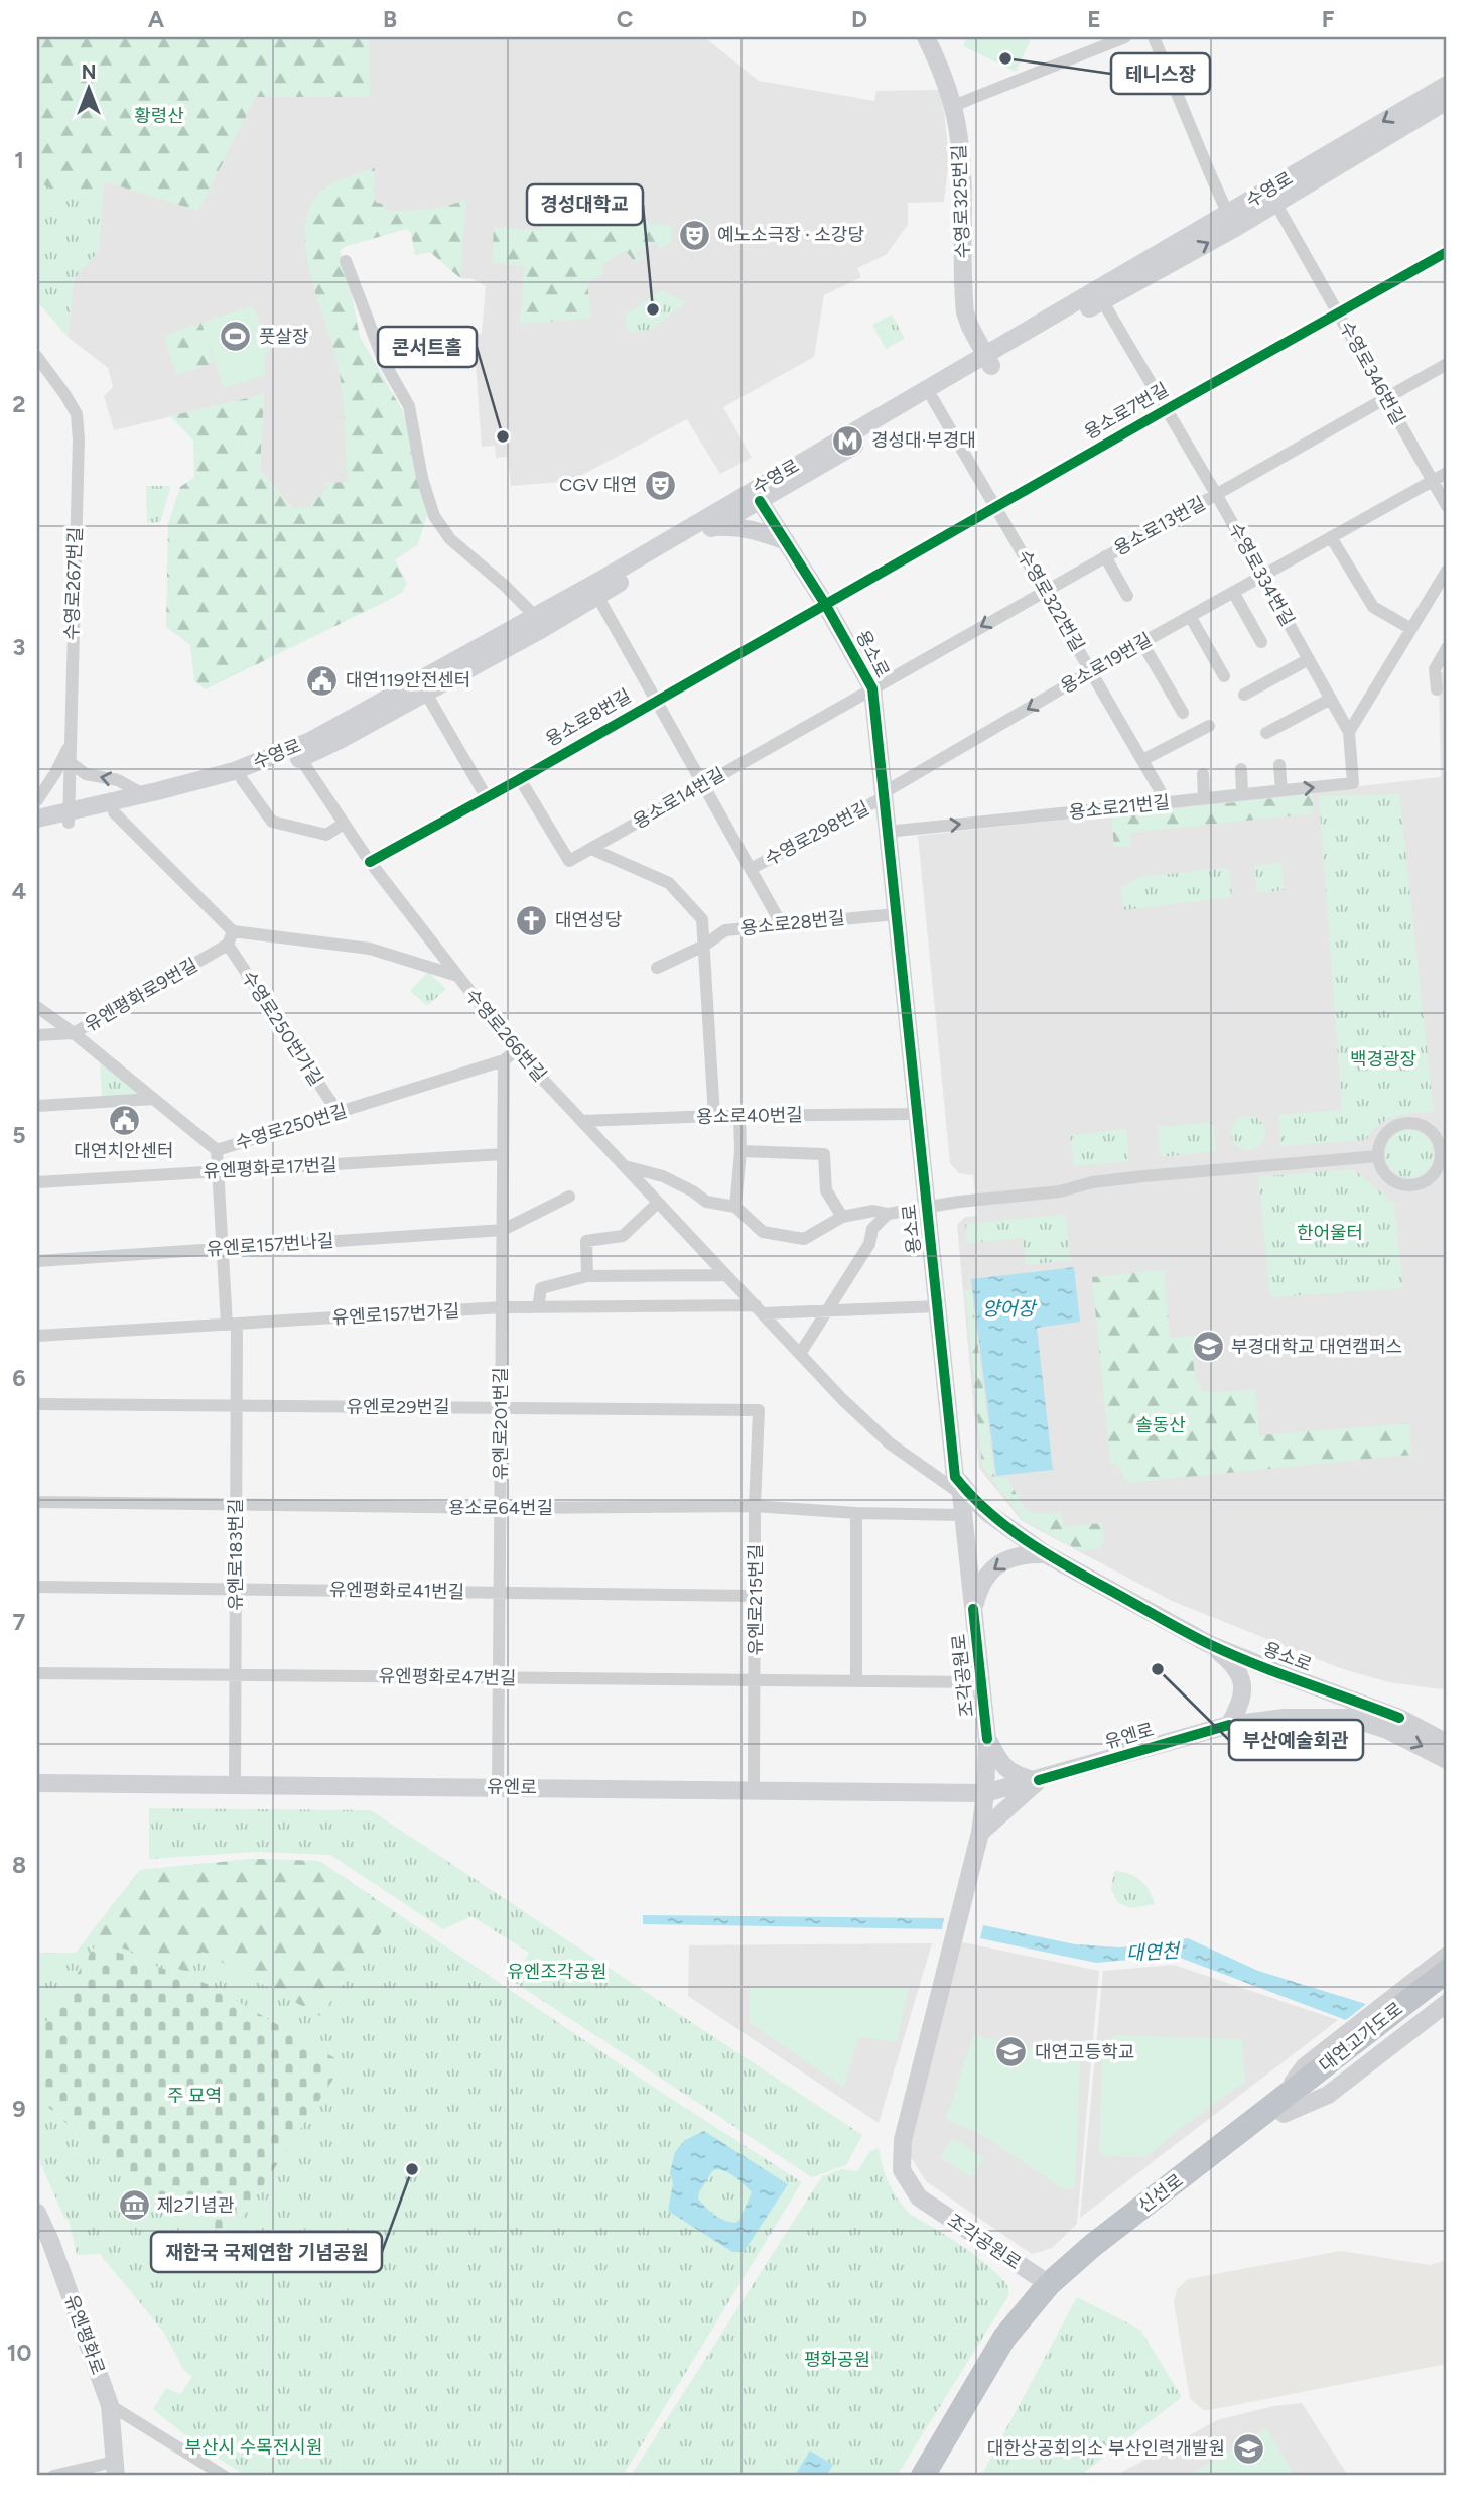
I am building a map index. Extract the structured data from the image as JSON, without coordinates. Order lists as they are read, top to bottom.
{
  "streets": {
    "highway": ["대연고가도로", "신선로"],
    "main road": [
      "수영로",
      "수영로325번길",
      "용소로",
      "조각공원로",
      "유엔로",
      "유엔평화로"
    ],
    "street": [
      "수영로346번길",
      "용소로7번길",
      "용소로13번길",
      "수영로334번길",
      "수영로267번길",
      "수영로322번길",
      "용소로19번길",
      "용소로8번길",
      "용소로14번길",
      "용소로21번길",
      "수영로298번길",
      "용소로28번길",
      "유엔평화로9번길",
      "수영로250번가길",
      "수영로266번길",
      "용소로40번길",
      "수영로250번길",
      "유엔평화로17번길",
      "유엔로157번나길",
      "유엔로157번가길",
      "유엔로29번길",
      "유엔로201번길",
      "용소로64번길",
      "유엔로183번길",
      "유엔평화로41번길",
      "유엔로215번길",
      "유엔평화로47번길"
    ]
  },
  "crossings": [
    ["수영로", "수영로325번길"],
    ["수영로", "수영로346번길"],
    ["수영로", "수영로334번길"],
    ["수영로", "수영로267번길"],
    ["수영로", "수영로322번길"],
    ["수영로", "용소로"],
    ["수영로", "수영로298번길"],
    ["수영로346번길", "용소로7번길"],
    ["수영로346번길", "용소로13번길"],
    ["수영로346번길", "용소로19번길"],
    ["용소로7번길", "수영로334번길"],
    ["용소로7번길", "수영로322번길"],
    ["용소로7번길", "용소로"],
    ["용소로7번길", "용소로8번길"],
    ["용소로13번길", "수영로334번길"],
    ["용소로13번길", "수영로322번길"],
    ["용소로13번길", "용소로"],
    ["용소로13번길", "용소로14번길"],
    ["수영로334번길", "용소로19번길"],
    ["수영로334번길", "용소로21번길"],
    ["수영로322번길", "용소로19번길"],
    ["수영로322번길", "용소로21번길"],
    ["용소로", "용소로19번길"],
    ["용소로", "용소로8번길"],
    ["용소로", "용소로14번길"],
    ["용소로", "용소로21번길"],
    ["용소로", "수영로298번길"],
    ["용소로", "용소로28번길"],
    ["용소로", "용소로40번길"],
    ["용소로", "유엔로157번가길"],
    ["용소로", "조각공원로"],
    ["용소로19번길", "수영로298번길"],
    ["용소로8번길", "용소로14번길"],
    ["용소로8번길", "수영로298번길"],
    ["용소로14번길", "수영로298번길"],
    ["수영로298번길", "용소로28번길"],
    ["유엔평화로9번길", "수영로250번가길"],
    ["유엔평화로9번길", "수영로250번길"],
    ["수영로250번가길", "수영로250번길"],
    ["수영로266번길", "용소로40번길"],
    ["수영로266번길", "유엔로157번가길"],
    ["수영로266번길", "조각공원로"],
    ["수영로250번길", "유엔로201번길"],
    ["수영로250번길", "유엔로183번길"],
    ["유엔평화로17번길", "유엔로201번길"],
    ["유엔평화로17번길", "유엔로183번길"],
    ["유엔로157번나길", "유엔로201번길"],
    ["유엔로157번나길", "유엔로183번길"],
    ["유엔로157번가길", "유엔로201번길"],
    ["유엔로157번가길", "유엔로183번길"],
    ["유엔로29번길", "유엔로201번길"],
    ["유엔로29번길", "유엔로183번길"],
    ["유엔로29번길", "유엔로215번길"],
    ["유엔로201번길", "용소로64번길"],
    ["유엔로201번길", "유엔평화로41번길"],
    ["유엔로201번길", "유엔평화로47번길"],
    ["유엔로201번길", "유엔로"],
    ["용소로64번길", "유엔로183번길"],
    ["용소로64번길", "유엔로215번길"],
    ["용소로64번길", "조각공원로"],
    ["유엔로183번길", "유엔평화로41번길"],
    ["유엔로183번길", "유엔평화로47번길"],
    ["유엔로183번길", "유엔로"],
    ["유엔평화로41번길", "유엔로215번길"],
    ["유엔로215번길", "유엔평화로47번길"],
    ["유엔로215번길", "유엔로"],
    ["조각공원로", "유엔평화로47번길"],
    ["조각공원로", "유엔로"],
    ["조각공원로", "신선로"],
    ["대연고가도로", "신선로"]
  ],
  "one_way": ["용소로19번길", "용소로21번길"],
  "water": ["양어장", "대연천"],
  "parks": [
    "황령산",
    "백경광장",
    "한어울터",
    "솔동산",
    "유엔조각공원",
    "주 묘역",
    "평화공원",
    "부산시 수목전시원"
  ],
  "places": {
    "other": [
      "테니스장",
      "경성대학교",
      "콘서트홀",
      "부산예술회관",
      "재한국 국제연합 기념공원"
    ],
    "theatre": ["예노소극장 · 소강당", "CGV 대연"],
    "sports": ["풋살장"],
    "metro station": ["경성대·부경대"],
    "public building": ["대연119안전센터", "대연치안센터"],
    "church": ["대연성당"],
    "school or university": ["부경대학교 대연캠퍼스", "대연고등학교", "대한상공회의소 부산인력개발원"],
    "museum": ["제2기념관"]
  },
  "north": "top",
  "grid": {
    "columns": [
      "A",
      "B",
      "C",
      "D",
      "E",
      "F"
    ],
    "rows": [
      "1",
      "2",
      "3",
      "4",
      "5",
      "6",
      "7",
      "8",
      "9",
      "10"
    ]
  }
}
